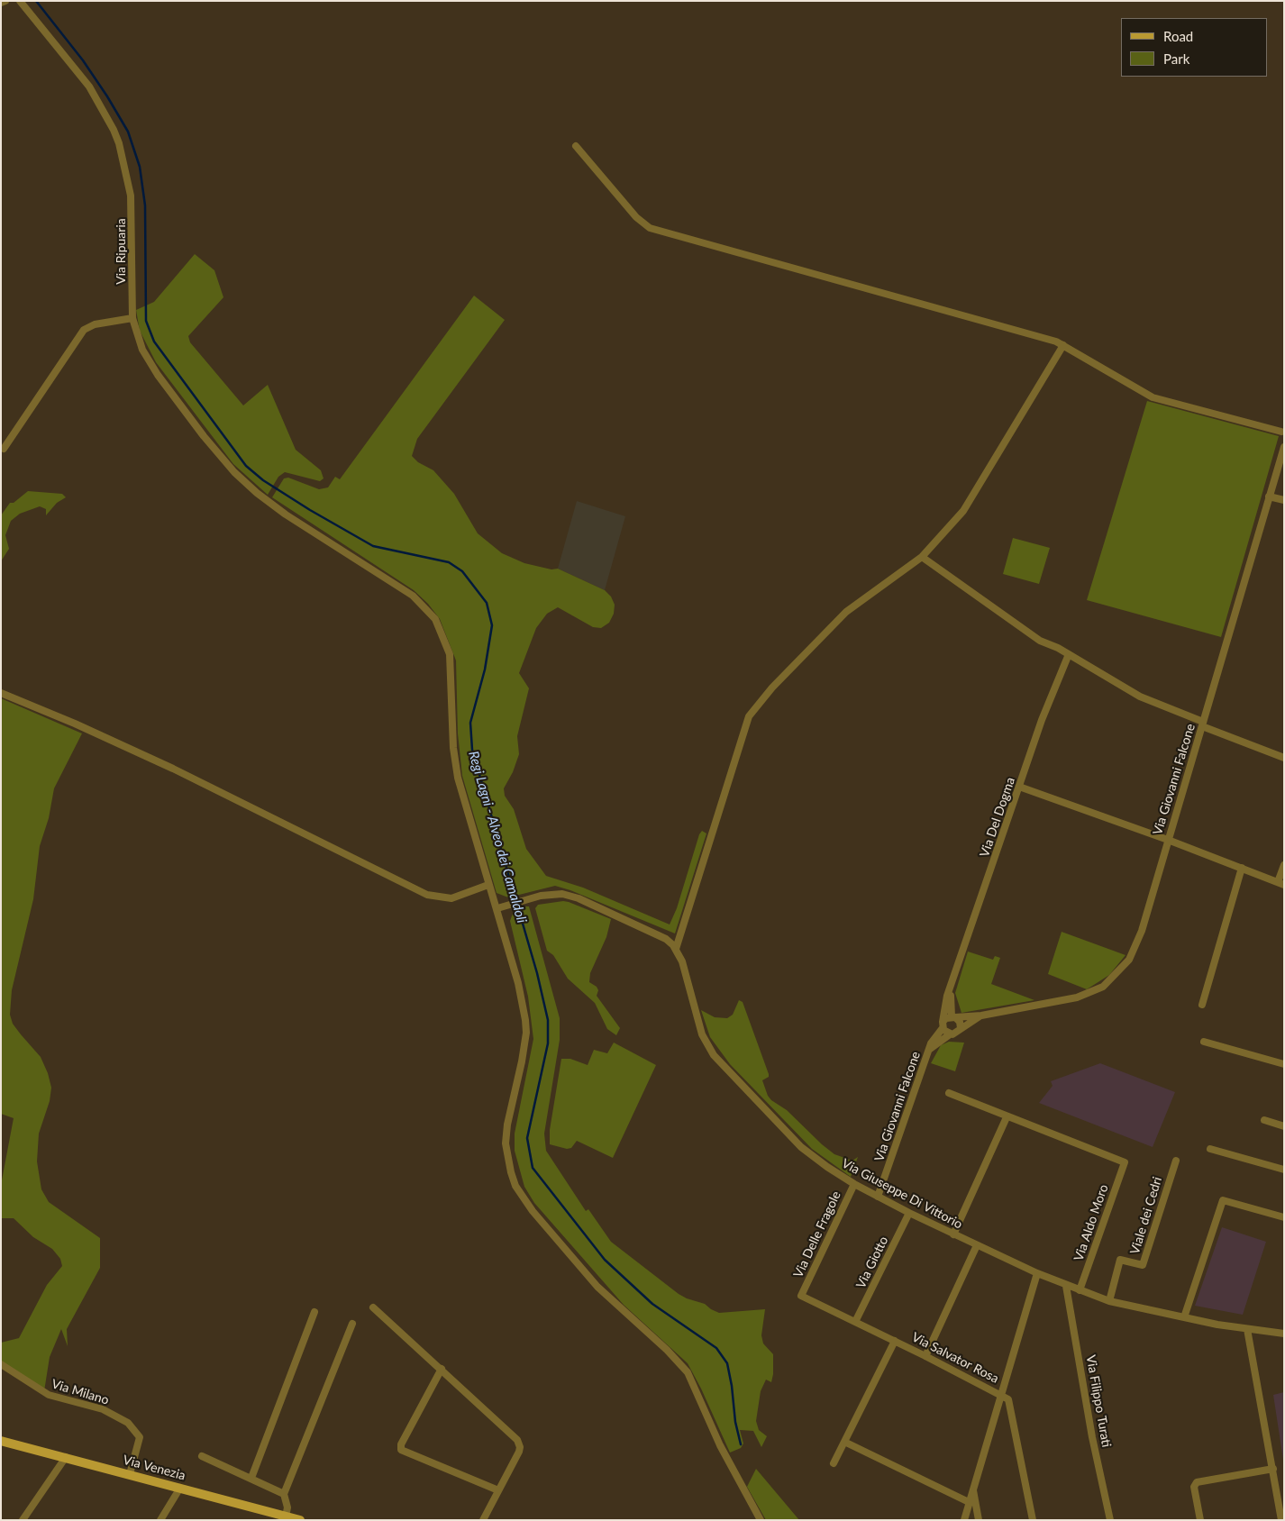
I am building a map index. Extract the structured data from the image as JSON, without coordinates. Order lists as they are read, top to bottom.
{
  "streets": {
    "main road": ["Via Venezia"],
    "street": [
      "Via Ripuaria",
      "Via Giovanni Falcone",
      "Via Del Dogma",
      "Via Giuseppe Di Vittorio",
      "Viale dei Cedri",
      "Via Aldo Moro",
      "Via Delle Fragole",
      "Via Giotto",
      "Via Salvator Rosa",
      "Via Milano",
      "Via Filippo Turati"
    ]
  },
  "crossings": [
    ["Via Ripuaria", "Via Giuseppe Di Vittorio"],
    ["Via Giovanni Falcone", "Via Del Dogma"],
    ["Via Giovanni Falcone", "Via Giuseppe Di Vittorio"],
    ["Via Giuseppe Di Vittorio", "Viale dei Cedri"],
    ["Via Giuseppe Di Vittorio", "Via Aldo Moro"],
    ["Via Giuseppe Di Vittorio", "Via Delle Fragole"],
    ["Via Giuseppe Di Vittorio", "Via Giotto"],
    ["Via Giuseppe Di Vittorio", "Via Filippo Turati"],
    ["Via Delle Fragole", "Via Salvator Rosa"],
    ["Via Giotto", "Via Salvator Rosa"],
    ["Via Milano", "Via Venezia"]
  ],
  "water": ["Regi Lagni - Alveo dei Camaldoli"],
  "legend": ["Road", "Park"]
}
